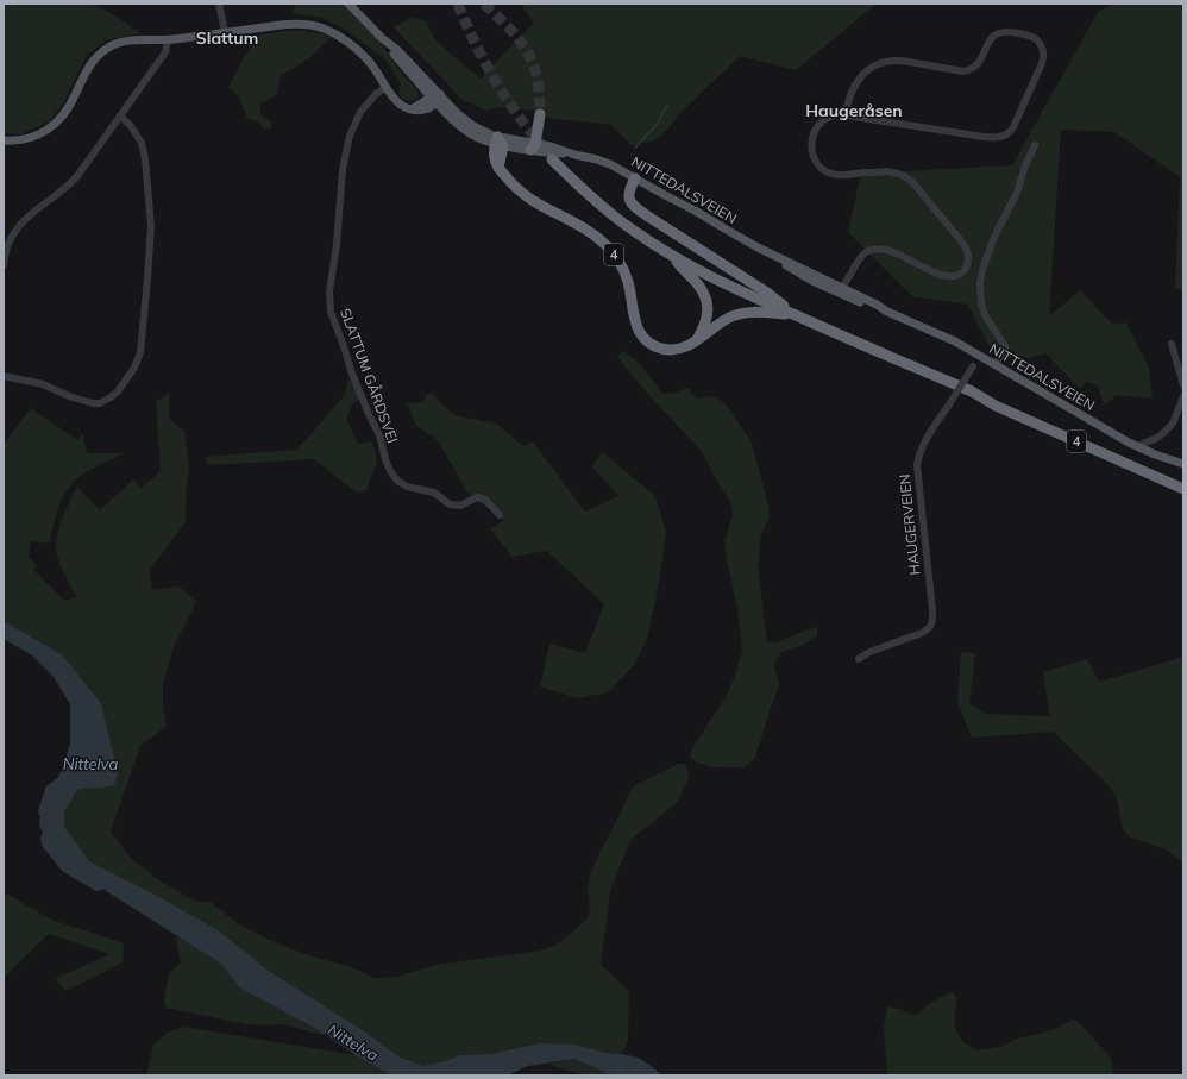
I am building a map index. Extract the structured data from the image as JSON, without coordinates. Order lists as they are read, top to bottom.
{
  "streets": {
    "highway": ["4"],
    "main road": ["NITTEDALSVEIEN"],
    "street": ["SLATTUM GÅRDSVEI", "HAUGERVEIEN"]
  },
  "crossings": [
    ["NITTEDALSVEIEN", "4"],
    ["NITTEDALSVEIEN", "HAUGERVEIEN"]
  ],
  "districts": ["Slattum", "Haugeråsen"],
  "water": ["Nittelva"]
}
